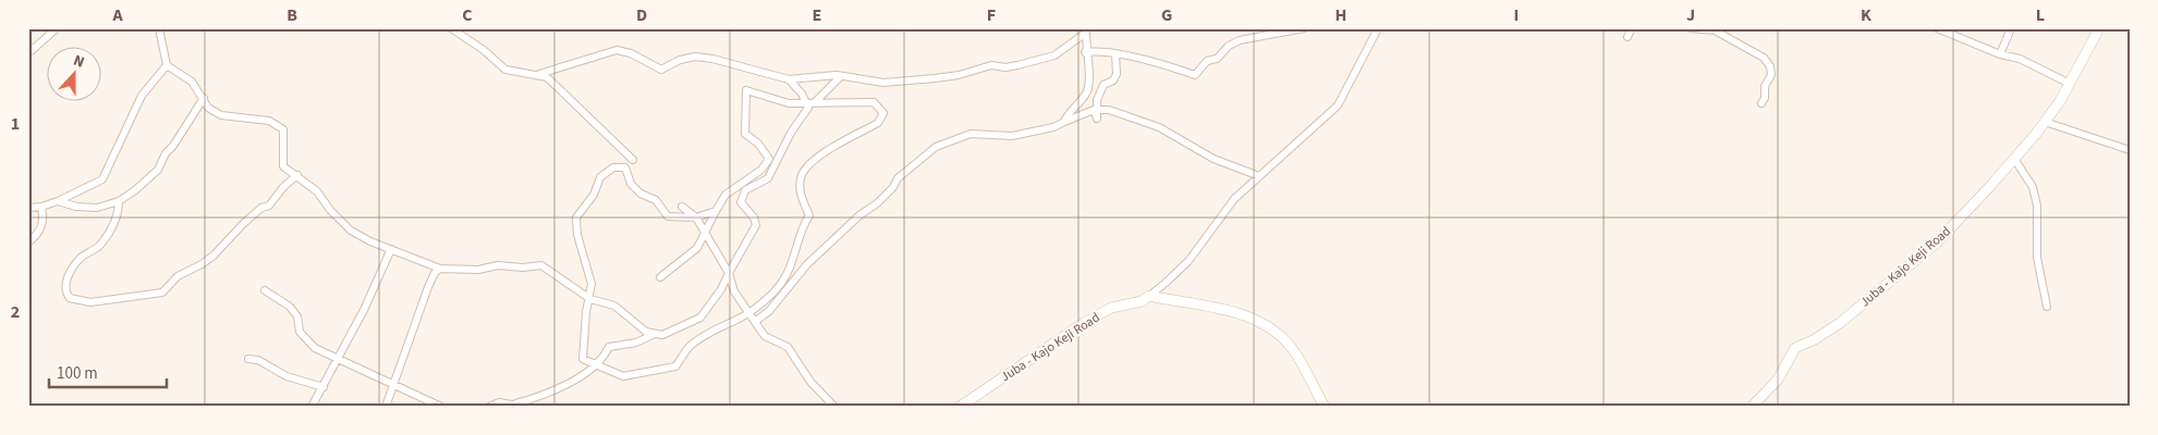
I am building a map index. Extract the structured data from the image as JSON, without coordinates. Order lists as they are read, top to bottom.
{
  "streets": {
    "main road": ["Juba - Kajo Keji Road"]
  },
  "scale_bar": "100 m",
  "north": "top",
  "grid": {
    "columns": [
      "A",
      "B",
      "C",
      "D",
      "E",
      "F",
      "G",
      "H",
      "I",
      "J",
      "K",
      "L"
    ],
    "rows": ["1", "2"]
  }
}
